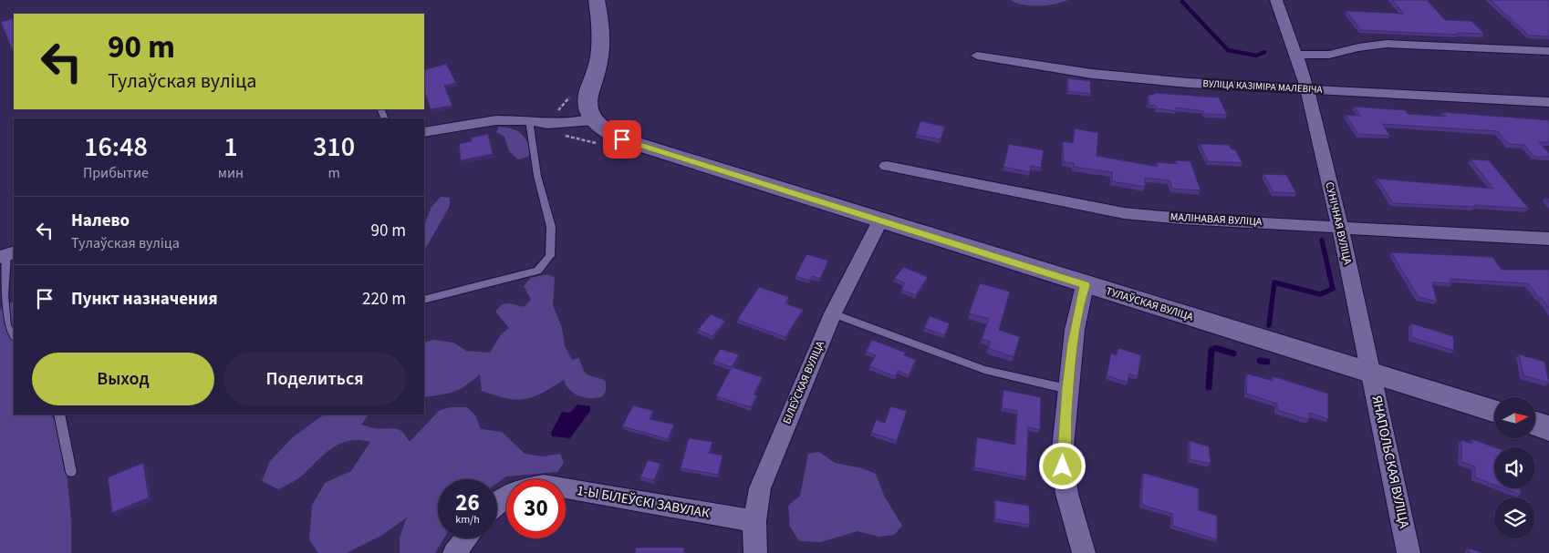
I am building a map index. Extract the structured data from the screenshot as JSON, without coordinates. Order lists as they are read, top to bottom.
{
  "streets": {
    "main road": ["ТУЛАЎСКАЯ ВУЛІЦА"],
    "street": [
      "ВУЛІЦА КАЗІМІРА МАЛЕВІЧА",
      "МАЛІНАВАЯ ВУЛІЦА",
      "СУНІЧНАЯ ВУЛІЦА",
      "БІЛЕЎСКАЯ ВУЛІЦА",
      "ЯНАПОЛЬСКАЯ ВУЛІЦА",
      "1-Ы БІЛЕЎСКІ ЗАВУЛАК"
    ]
  },
  "crossings": [
    ["ВУЛІЦА КАЗІМІРА МАЛЕВІЧА", "СУНІЧНАЯ ВУЛІЦА"],
    ["МАЛІНАВАЯ ВУЛІЦА", "СУНІЧНАЯ ВУЛІЦА"],
    ["СУНІЧНАЯ ВУЛІЦА", "ТУЛАЎСКАЯ ВУЛІЦА"],
    ["СУНІЧНАЯ ВУЛІЦА", "ЯНАПОЛЬСКАЯ ВУЛІЦА"],
    ["ТУЛАЎСКАЯ ВУЛІЦА", "БІЛЕЎСКАЯ ВУЛІЦА"],
    ["ТУЛАЎСКАЯ ВУЛІЦА", "ЯНАПОЛЬСКАЯ ВУЛІЦА"],
    ["БІЛЕЎСКАЯ ВУЛІЦА", "1-Ы БІЛЕЎСКІ ЗАВУЛАК"]
  ],
  "north": "right",
  "page": {
    "turn": ["90 m", "Тулаўская вуліца"],
    "eta": [
      "16:48",
      "Прибытие",
      "1",
      "мин",
      "310",
      "m"
    ],
    "list": [
      {
        "name": "Налево",
        "note": "Тулаўская вуліца",
        "value": "90 m"
      },
      {
        "name": "Пункт назначения",
        "value": "220 m"
      }
    ],
    "buttons": ["Выход", "Поделиться"],
    "speed": "26 km/h",
    "limit": "30"
  }
}
